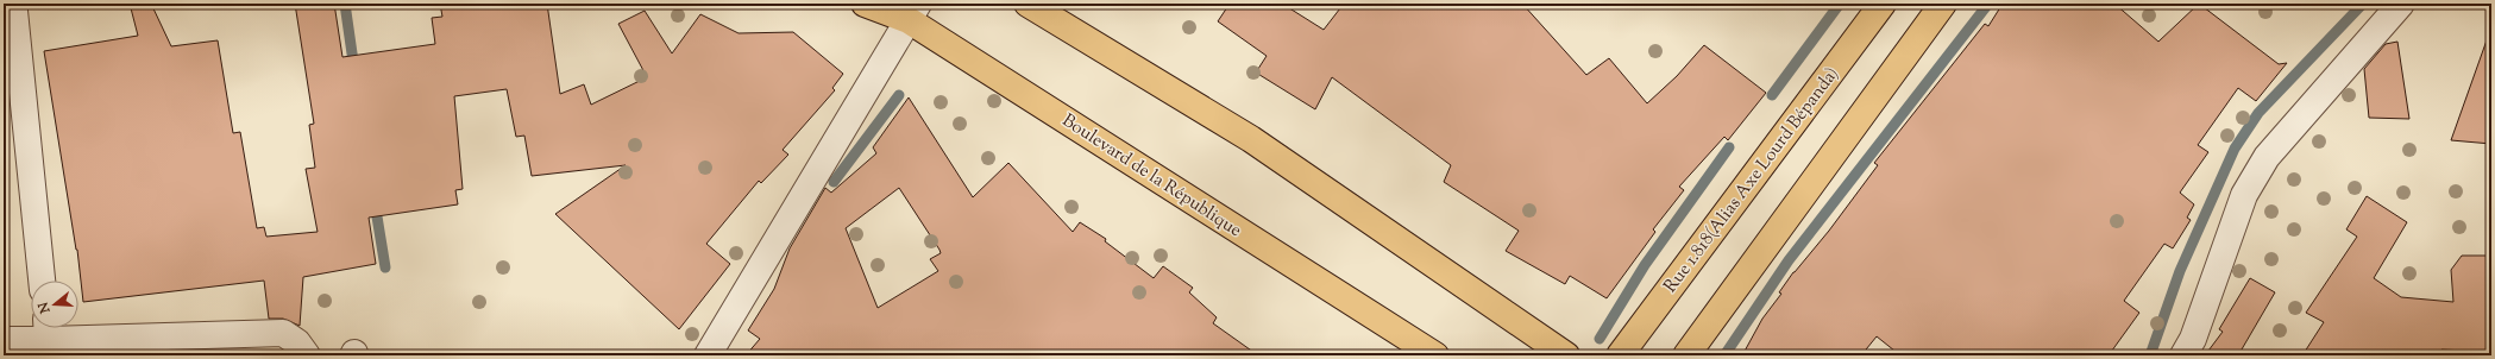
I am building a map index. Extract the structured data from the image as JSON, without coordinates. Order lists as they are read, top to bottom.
{
  "streets": {
    "main road": ["Boulevard de la République", "Rue 1.818(Alias Axe Lourd Bépanda)"]
  },
  "north": "left"
}
